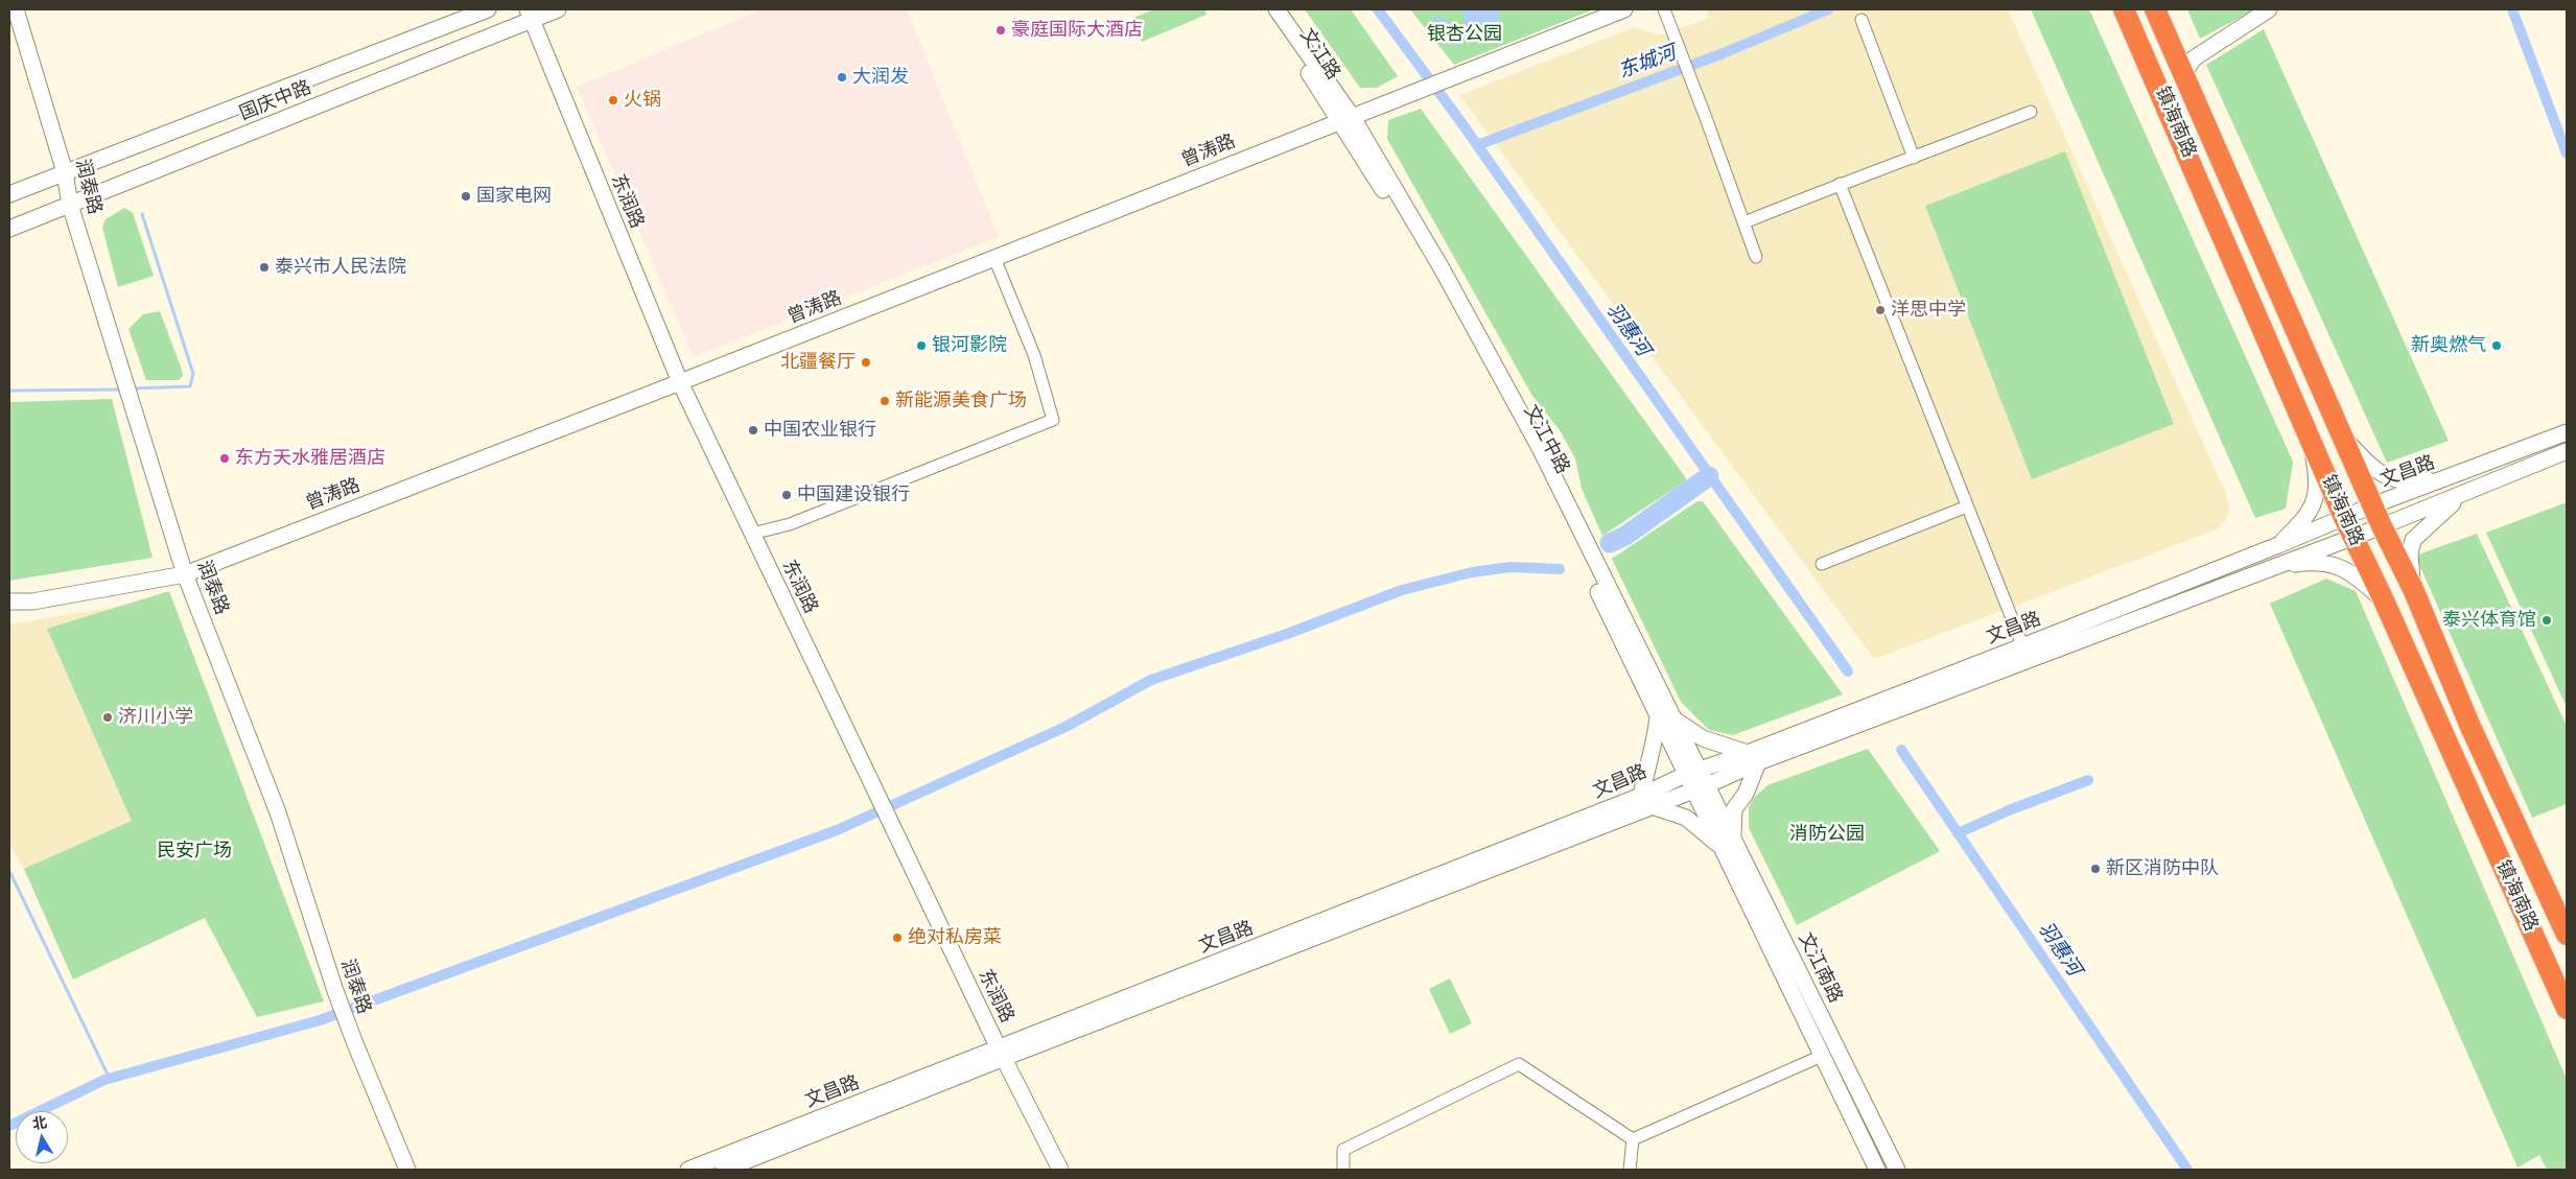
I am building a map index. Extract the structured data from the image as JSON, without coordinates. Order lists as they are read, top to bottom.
{
  "streets": {
    "highway": ["镇海南路"],
    "main road": [
      "文江路",
      "国庆中路",
      "曾涛路",
      "润泰路",
      "东润路",
      "文江中路",
      "文昌路",
      "文江南路"
    ]
  },
  "crossings": [
    ["文江路", "曾涛路"],
    ["文江路", "文江中路"],
    ["国庆中路", "润泰路"],
    ["国庆中路", "东润路"],
    ["镇海南路", "文昌路"],
    ["曾涛路", "润泰路"],
    ["曾涛路", "东润路"],
    ["曾涛路", "文江中路"],
    ["东润路", "文昌路"],
    ["文江中路", "文昌路"],
    ["文江中路", "文江南路"],
    ["文昌路", "文江南路"]
  ],
  "water": ["东城河", "羽惠河"],
  "parks": ["银杏公园", "消防公园", "民安广场"],
  "places": [
    "豪庭国际大酒店",
    "大润发",
    "火锅",
    "国家电网",
    "泰兴市人民法院",
    "洋思中学",
    "银河影院",
    "新奥燃气",
    "北疆餐厅",
    "新能源美食广场",
    "中国农业银行",
    "东方天水雅居酒店",
    "中国建设银行",
    "泰兴体育馆",
    "济川小学",
    "新区消防中队",
    "绝对私房菜"
  ],
  "north": "top"
}
